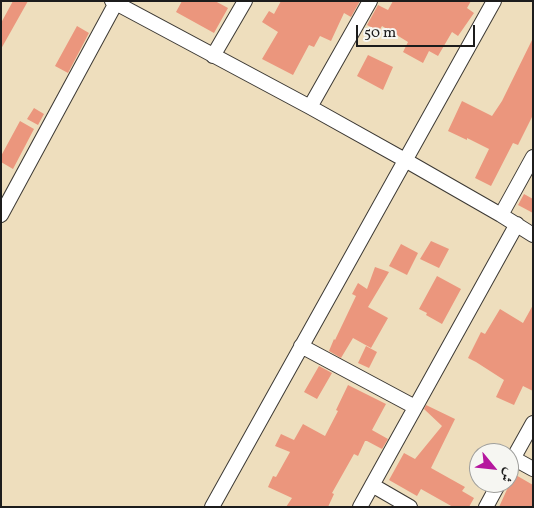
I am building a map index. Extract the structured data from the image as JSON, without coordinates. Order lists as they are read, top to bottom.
{
  "scale_bar": "50 m",
  "north": "bottom right"
}
